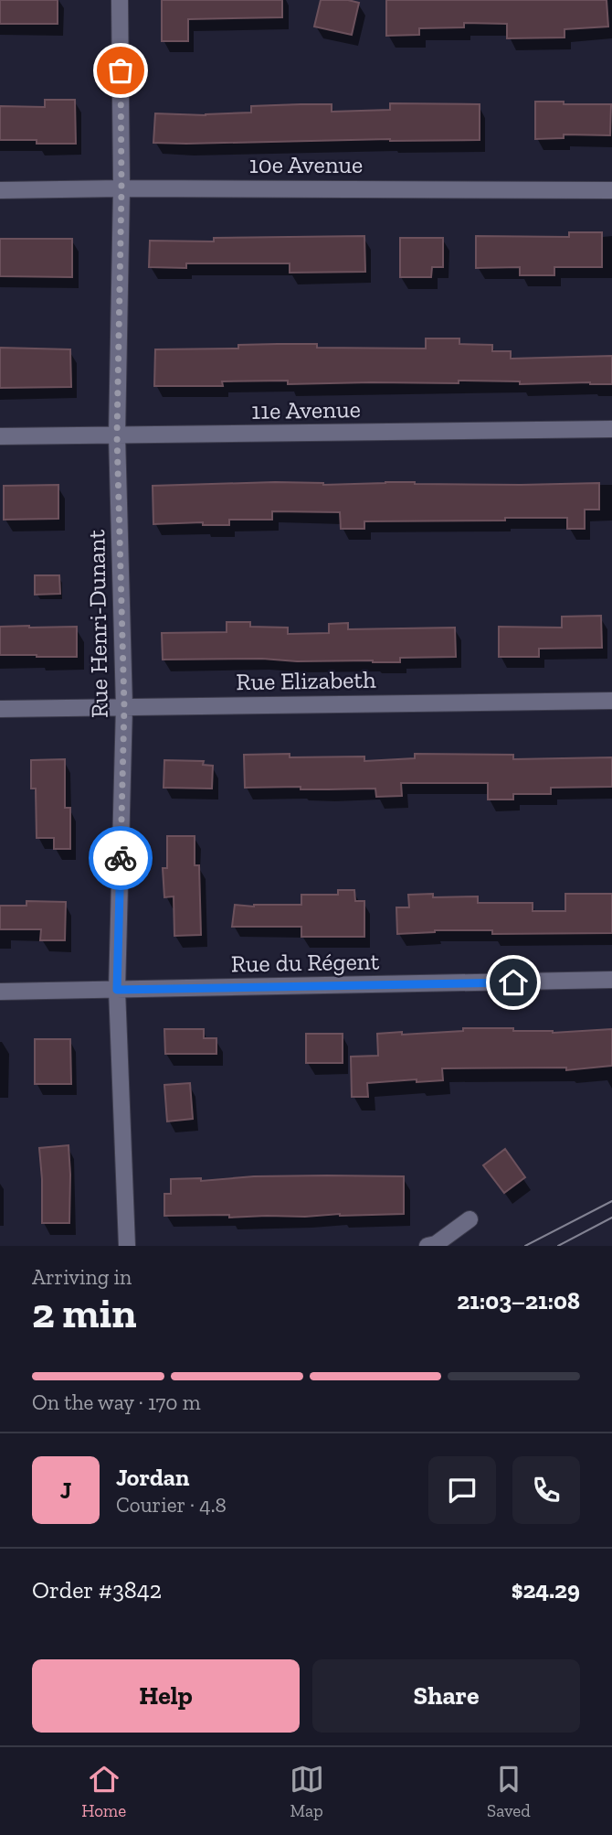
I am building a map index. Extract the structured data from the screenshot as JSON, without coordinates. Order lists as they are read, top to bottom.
{
  "streets": {
    "street": [
      "10e Avenue",
      "11e Avenue",
      "Rue Henri-Dunant",
      "Rue Elizabeth",
      "Rue du Régent"
    ]
  },
  "crossings": [
    ["10e Avenue", "Rue Henri-Dunant"],
    ["11e Avenue", "Rue Henri-Dunant"],
    ["Rue Henri-Dunant", "Rue Elizabeth"],
    ["Rue Henri-Dunant", "Rue du Régent"]
  ],
  "page": {
    "heading": ["2 min", "Arriving in", "21:03–21:08"],
    "panel": [
      "Jordan",
      "Courier · 4.8",
      "Order #3842",
      "$24.29"
    ],
    "bar": "On the way · 170 m",
    "round": "J",
    "buttons": ["Help", "Share"],
    "tabs": ["Home", "Map", "Saved"]
  }
}
